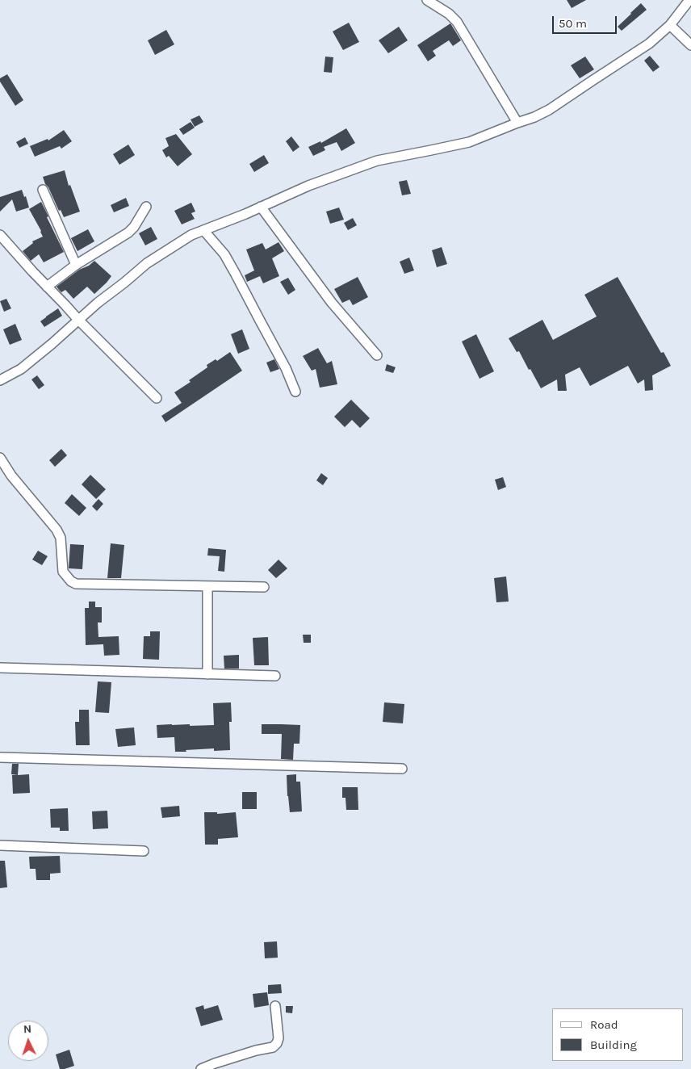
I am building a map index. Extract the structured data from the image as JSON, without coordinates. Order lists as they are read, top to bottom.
{
  "legend": ["Road", "Building"],
  "scale_bar": "50 m",
  "north": "top"
}
